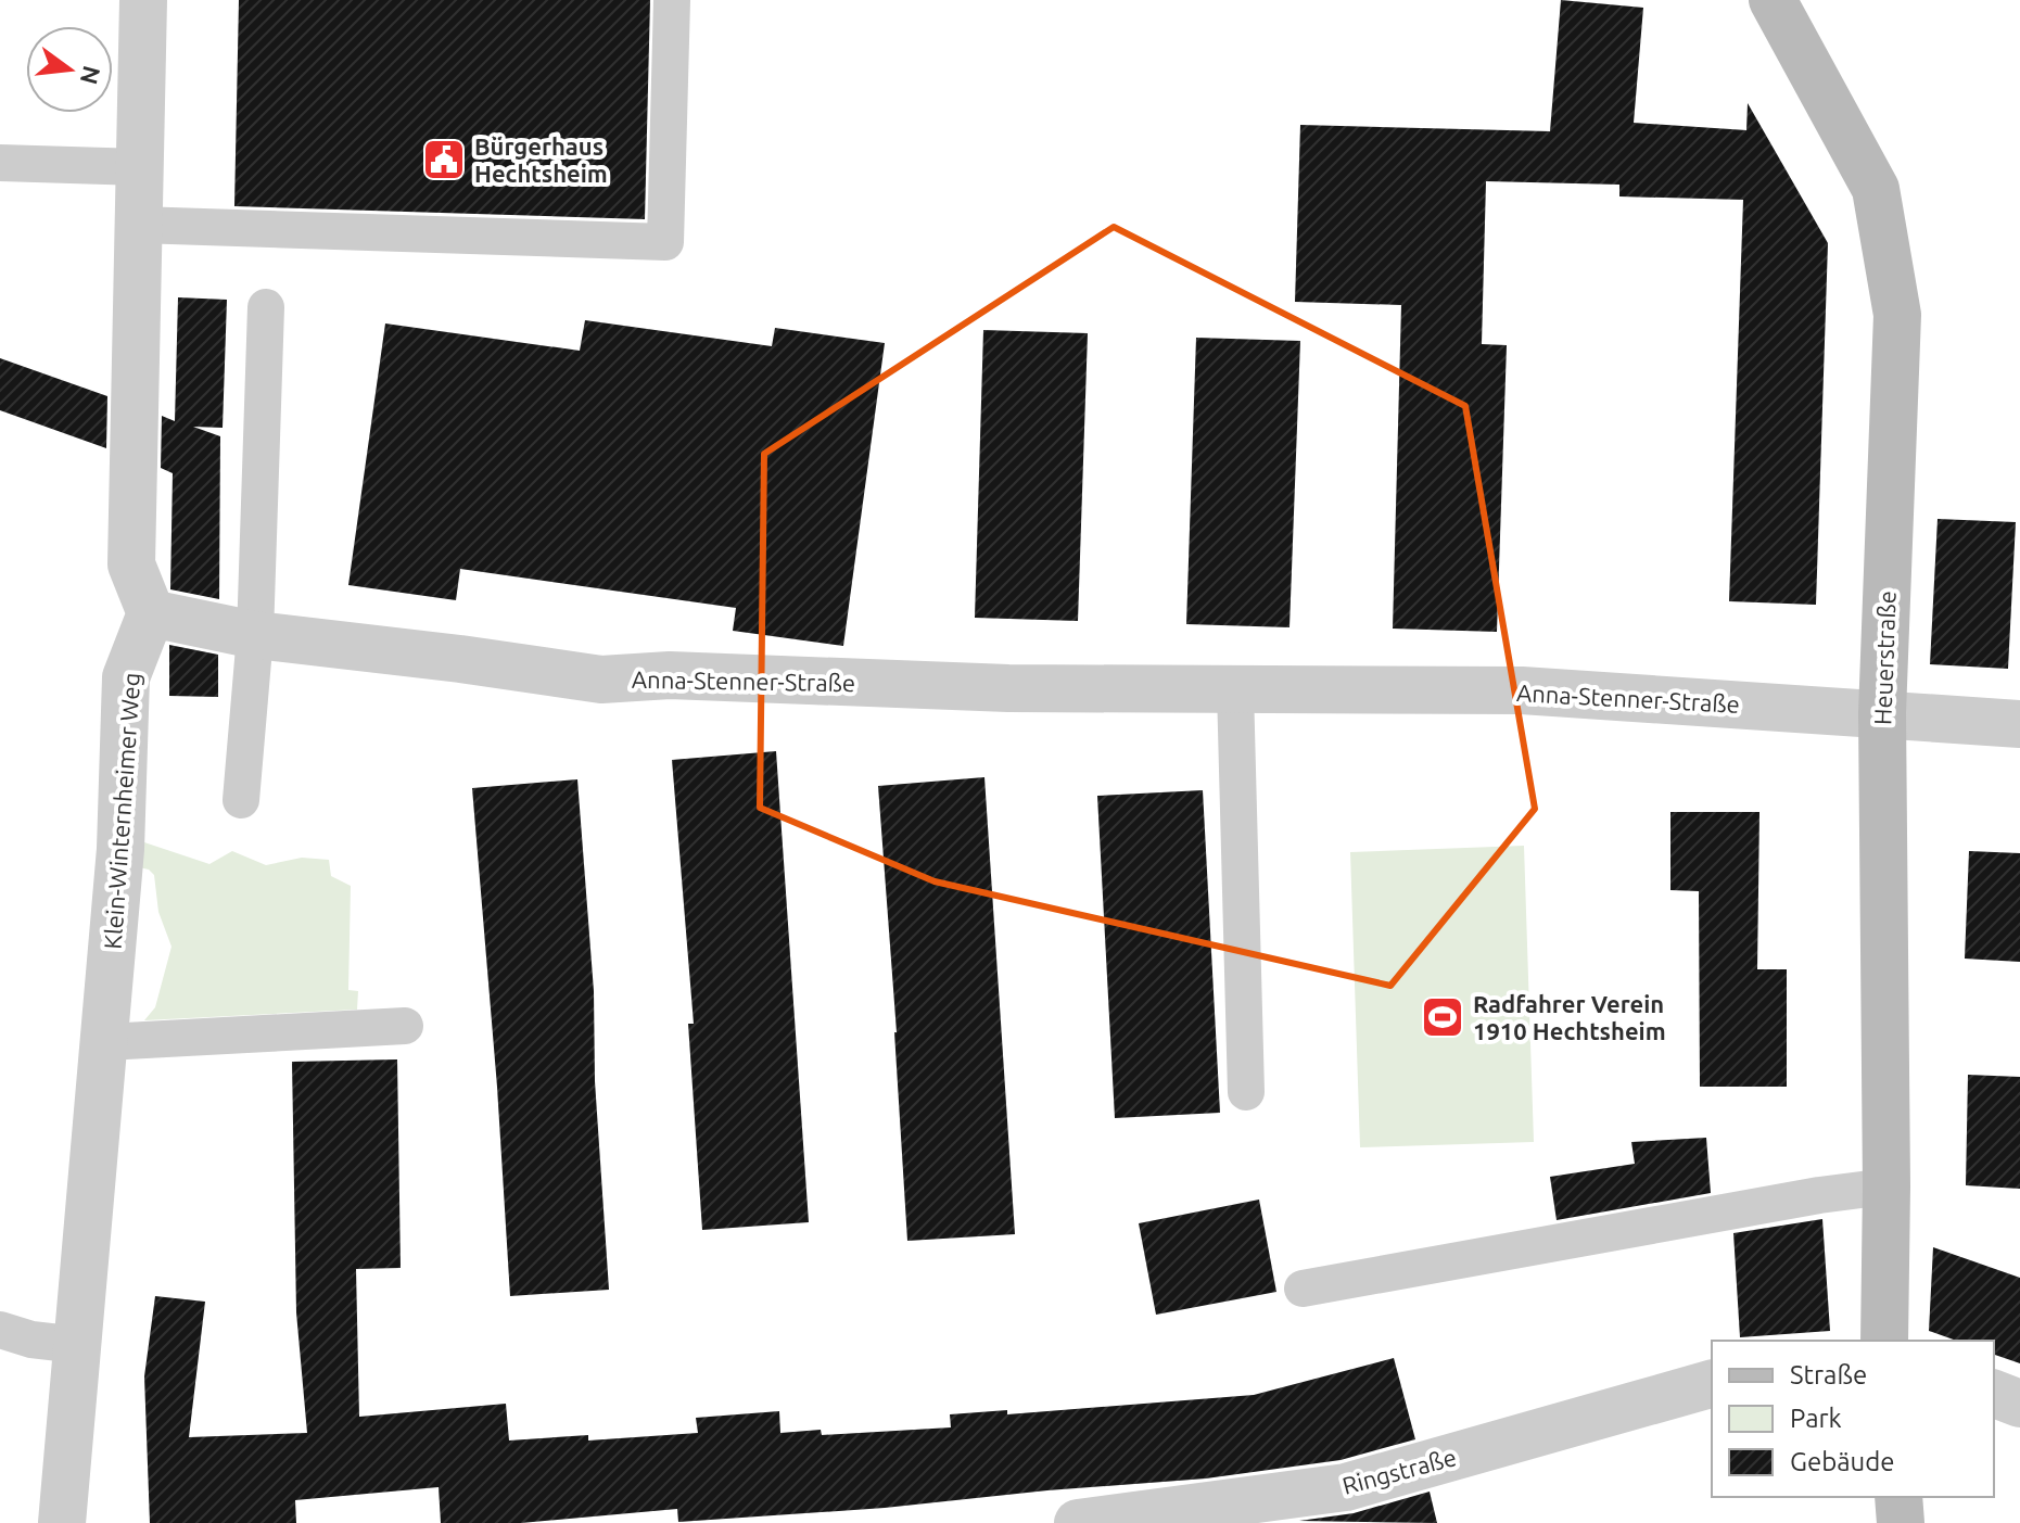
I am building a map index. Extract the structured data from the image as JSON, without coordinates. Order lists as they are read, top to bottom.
{
  "streets": {
    "street": [
      "Heuerstraße",
      "Anna-Stenner-Straße",
      "Klein-Winternheimer Weg",
      "Ringstraße"
    ]
  },
  "crossings": [
    ["Heuerstraße", "Anna-Stenner-Straße"],
    ["Anna-Stenner-Straße", "Klein-Winternheimer Weg"]
  ],
  "places": {
    "public building": ["Bürgerhaus Hechtsheim"],
    "sports": ["Radfahrer Verein 1910 Hechtsheim"]
  },
  "legend": ["Straße", "Park", "Gebäude"],
  "north": "right"
}
